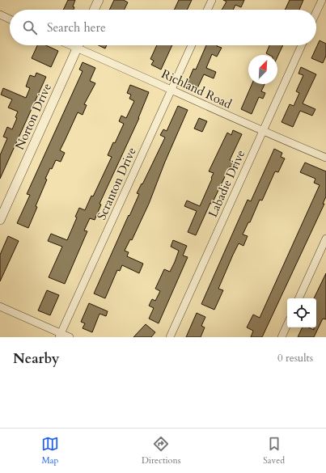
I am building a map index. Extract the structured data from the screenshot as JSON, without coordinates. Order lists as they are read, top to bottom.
{
  "streets": {
    "street": [
      "Richland Road",
      "Norton Drive",
      "Scranton Drive",
      "Labadie Drive"
    ]
  },
  "crossings": [
    ["Richland Road", "Norton Drive"],
    ["Richland Road", "Scranton Drive"],
    ["Richland Road", "Labadie Drive"]
  ],
  "north": "top right",
  "page": {
    "search": "Search here",
    "heading": ["Nearby", "0 results"],
    "nav": ["Map", "Directions", "Saved"]
  }
}
